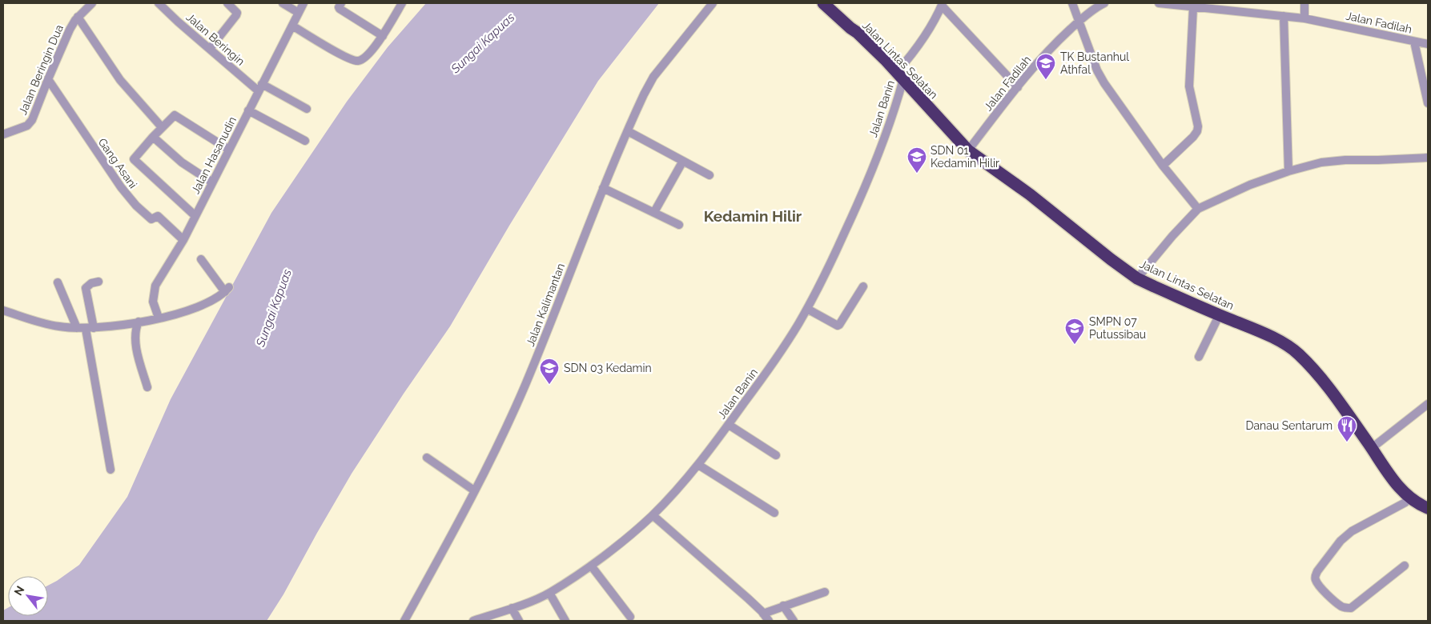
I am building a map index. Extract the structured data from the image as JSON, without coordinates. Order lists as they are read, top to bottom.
{
  "streets": {
    "highway": ["Jalan Lintas Selatan"],
    "street": [
      "Jalan Fadilah",
      "Jalan Beringin",
      "Jalan Beringin Dua",
      "Jalan Banin",
      "Jalan Hasanudin",
      "Gang Asani",
      "Jalan Kalimantan"
    ]
  },
  "crossings": [
    ["Jalan Fadilah", "Jalan Lintas Selatan"],
    ["Jalan Beringin", "Jalan Hasanudin"],
    ["Jalan Lintas Selatan", "Jalan Banin"],
    ["Jalan Beringin Dua", "Gang Asani"],
    ["Jalan Hasanudin", "Gang Asani"]
  ],
  "districts": ["Kedamin Hilir"],
  "water": ["Sungai Kapuas"],
  "places": {
    "school or university": [
      "TK Bustanhul Athfal",
      "SDN 01 Kedamin Hilir",
      "SMPN 07 Putussibau",
      "SDN 03 Kedamin"
    ],
    "restaurant": ["Danau Sentarum"]
  },
  "north": "top left"
}
